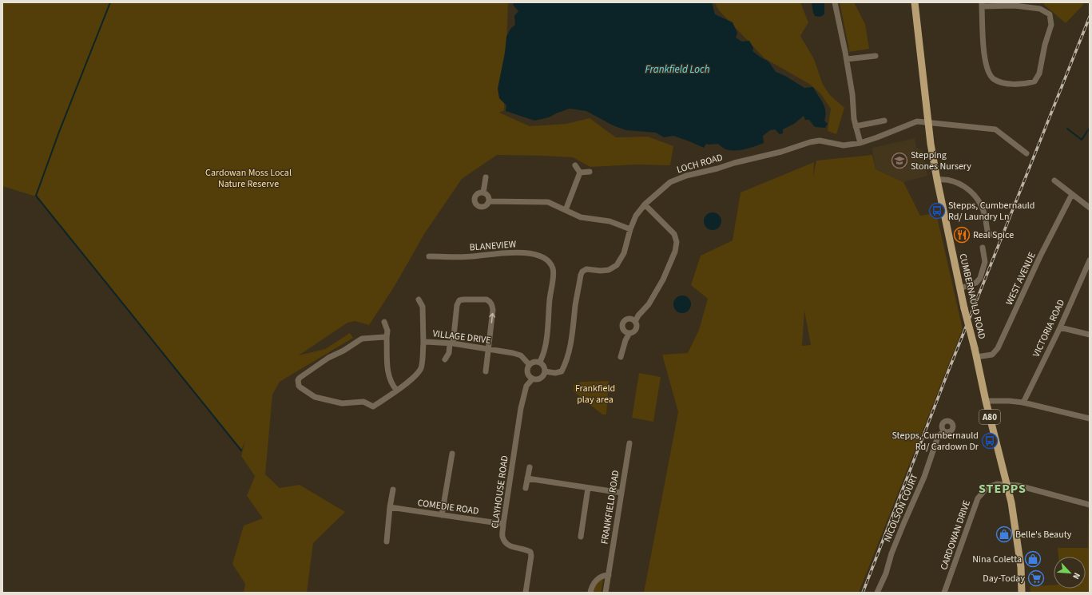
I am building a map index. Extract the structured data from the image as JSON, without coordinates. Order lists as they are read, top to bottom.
{
  "streets": {
    "main road": ["CUMBERNAULD ROAD", "A80"],
    "street": [
      "LOCH ROAD",
      "BLANEVIEW",
      "WEST AVENUE",
      "VICTORIA ROAD",
      "VILLAGE DRIVE",
      "CLAYHOUSE ROAD",
      "COMEDIE ROAD",
      "FRANKFIELD ROAD",
      "NICOLSON COURT",
      "CARDOWAN DRIVE"
    ]
  },
  "crossings": [
    ["LOCH ROAD", "BLANEVIEW"],
    ["LOCH ROAD", "CUMBERNAULD ROAD"],
    ["LOCH ROAD", "VILLAGE DRIVE"],
    ["LOCH ROAD", "CLAYHOUSE ROAD"],
    ["BLANEVIEW", "VILLAGE DRIVE"],
    ["BLANEVIEW", "CLAYHOUSE ROAD"],
    ["WEST AVENUE", "CUMBERNAULD ROAD"],
    ["CUMBERNAULD ROAD", "CARDOWAN DRIVE"],
    ["VILLAGE DRIVE", "CLAYHOUSE ROAD"],
    ["CLAYHOUSE ROAD", "COMEDIE ROAD"]
  ],
  "districts": ["STEPPS"],
  "water": ["Frankfield Loch"],
  "parks": ["Cardowan Moss Local Nature Reserve", "Frankfield play area"],
  "places": {
    "school or university": ["Stepping Stones Nursery"],
    "bus stop": ["Stepps, Cumbernauld Rd/ Laundry Ln", "Stepps, Cumbernauld Rd/ Cardown Dr"],
    "restaurant": ["Real Spice"],
    "shop": ["Belle's Beauty", "Nina Coletta"],
    "supermarket": ["Day-Today"]
  },
  "north": "bottom right"
}
